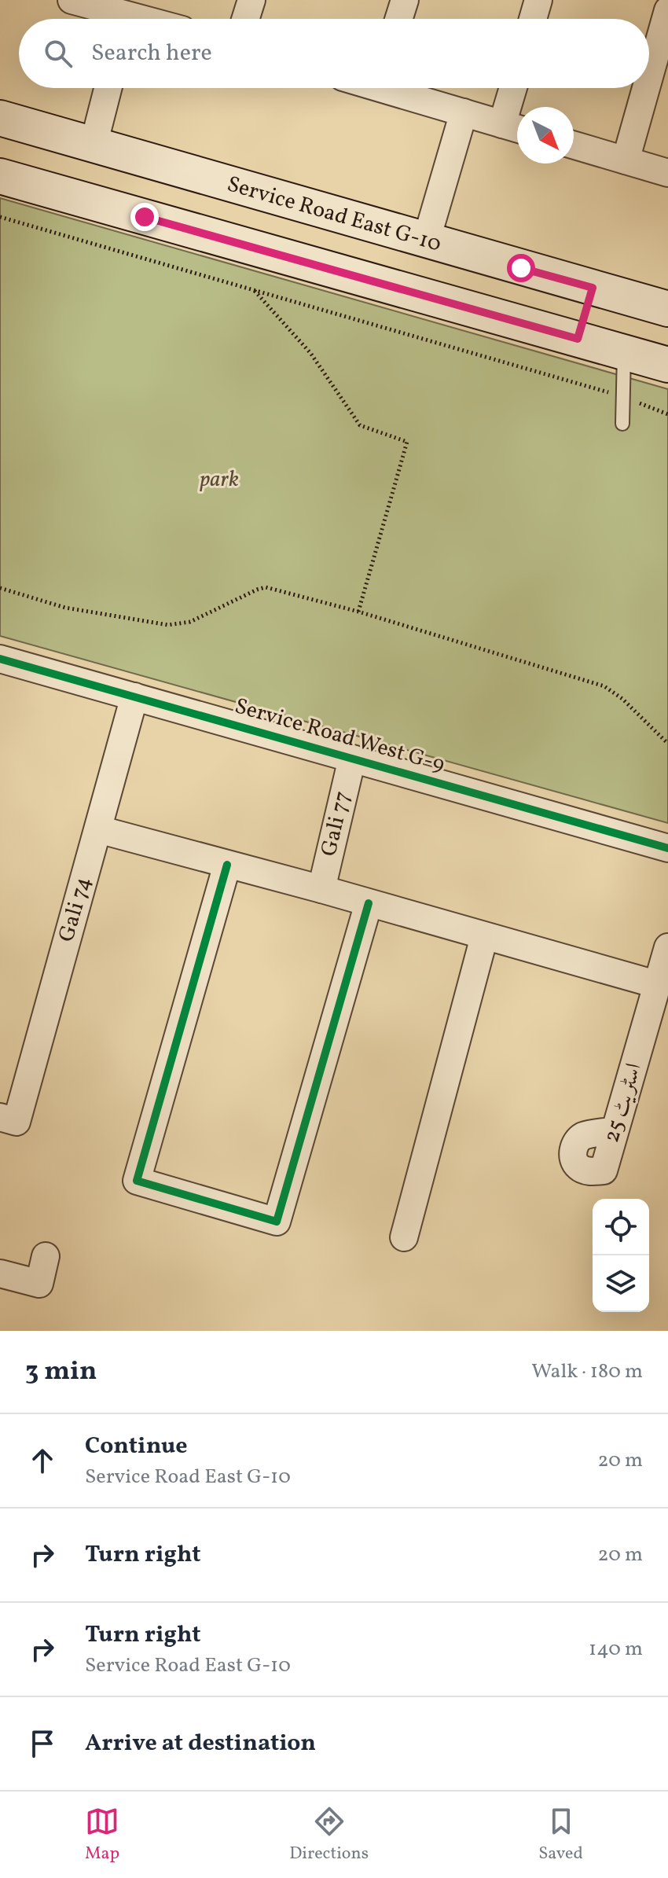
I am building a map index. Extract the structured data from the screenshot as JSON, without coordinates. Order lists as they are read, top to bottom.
{
  "streets": {
    "main road": ["Service Road East G-10"],
    "street": [
      "Service Road West G-9",
      "Gali 77",
      "Gali 74",
      "اسٹریٹ 25"
    ]
  },
  "crossings": [
    ["Service Road West G-9", "Gali 77"],
    ["Service Road West G-9", "Gali 74"]
  ],
  "parks": ["park"],
  "north": "bottom right",
  "page": {
    "search": "Search here",
    "heading": ["3 min", "Walk · 180 m"],
    "list": [
      ["Continue", "Service Road East G-10", "20 m"],
      ["Turn right", "20 m"],
      ["Turn right", "Service Road East G-10", "140 m"],
      "Arrive at destination"
    ],
    "nav": ["Map", "Directions", "Saved"]
  }
}
